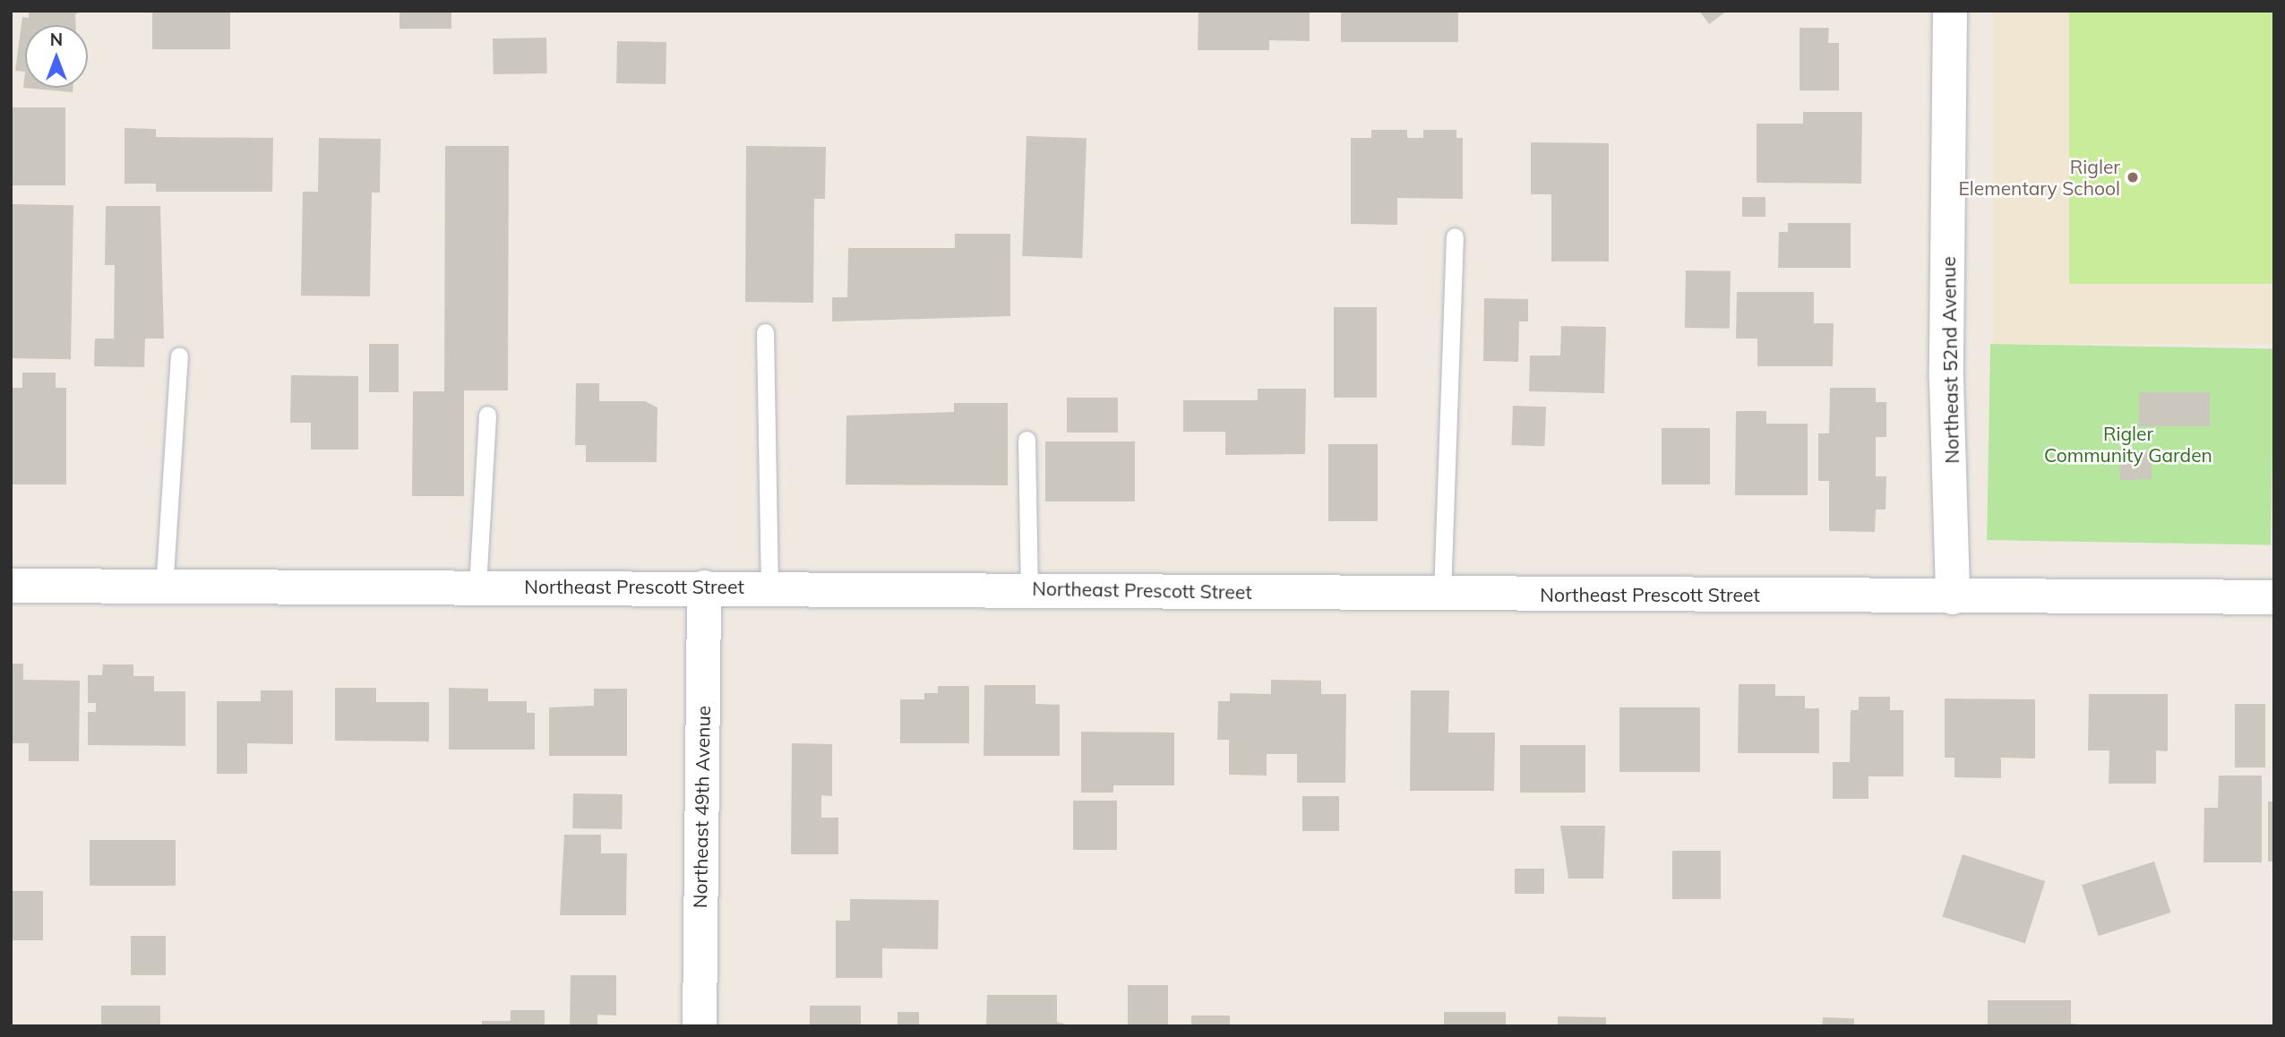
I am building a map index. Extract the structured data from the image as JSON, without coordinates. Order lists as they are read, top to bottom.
{
  "streets": {
    "street": ["Northeast 52nd Avenue", "Northeast Prescott Street", "Northeast 49th Avenue"]
  },
  "crossings": [
    ["Northeast 52nd Avenue", "Northeast Prescott Street"],
    ["Northeast Prescott Street", "Northeast 49th Avenue"]
  ],
  "parks": ["Rigler Community Garden"],
  "places": ["Rigler Elementary School"],
  "north": "top"
}
